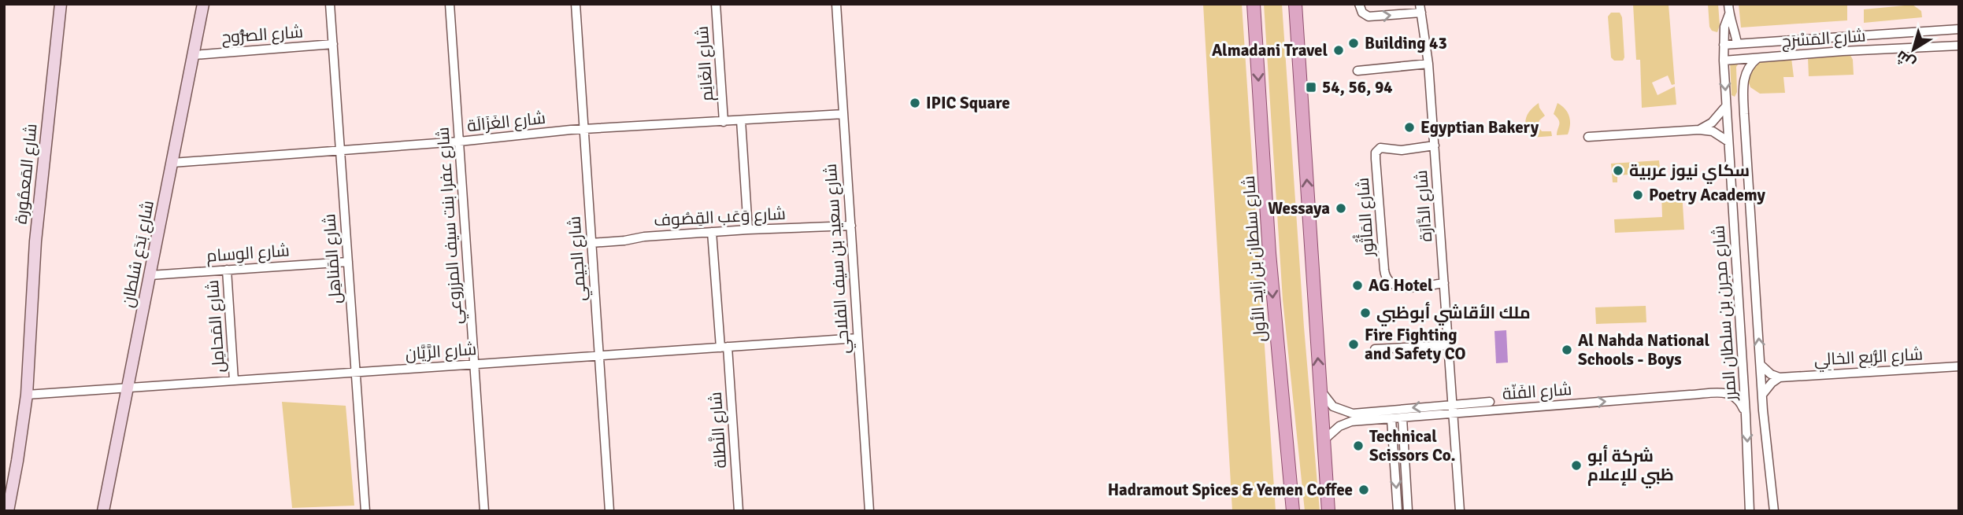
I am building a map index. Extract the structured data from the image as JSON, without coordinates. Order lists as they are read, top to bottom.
{
  "streets": {
    "main road": ["شارع سلطان بن زايد الأول"],
    "street": [
      "شارع الصُّرُوح",
      "شارع المَسْرَج",
      "شارع الغَانِم",
      "شارع الغَزَالَة",
      "شارع المَعمُورة",
      "شارع الدَّارَة",
      "شارع وَعَب القِصُوف",
      "شارع المَأْثُور",
      "شارع عفرا بنت سيف المزروعي",
      "شارع الوِسام",
      "شارع بَدَع سُلطان",
      "شارع المَناهِل",
      "شارع الجيمي",
      "شارع سعيد بن سيف الفلاحي",
      "شارع مجرن بن سلطان المرر",
      "شارع المَحامِل",
      "شارع الرَّيَّان",
      "شارع الرُّبع الخالِي",
      "شارع الفَنّة",
      "شارع النَّطلة"
    ]
  },
  "crossings": [
    ["شارع الصُّرُوح", "شارع بَدَع سُلطان"],
    ["شارع الصُّرُوح", "شارع المَناهِل"],
    ["شارع المَسْرَج", "شارع مجرن بن سلطان المرر"],
    ["شارع الغَانِم", "شارع الغَزَالَة"],
    ["شارع الغَزَالَة", "شارع عفرا بنت سيف المزروعي"],
    ["شارع الغَزَالَة", "شارع بَدَع سُلطان"],
    ["شارع الغَزَالَة", "شارع المَناهِل"],
    ["شارع الغَزَالَة", "شارع الجيمي"],
    ["شارع الغَزَالَة", "شارع سعيد بن سيف الفلاحي"],
    ["شارع المَعمُورة", "شارع الرَّيَّان"],
    ["شارع الدَّارَة", "شارع المَأْثُور"],
    ["شارع الدَّارَة", "شارع الفَنّة"],
    ["شارع وَعَب القِصُوف", "شارع الجيمي"],
    ["شارع وَعَب القِصُوف", "شارع سعيد بن سيف الفلاحي"],
    ["شارع وَعَب القِصُوف", "شارع النَّطلة"],
    ["شارع عفرا بنت سيف المزروعي", "شارع الرَّيَّان"],
    ["شارع الوِسام", "شارع بَدَع سُلطان"],
    ["شارع الوِسام", "شارع المَناهِل"],
    ["شارع الوِسام", "شارع المَحامِل"],
    ["شارع بَدَع سُلطان", "شارع الرَّيَّان"],
    ["شارع المَناهِل", "شارع الرَّيَّان"],
    ["شارع الجيمي", "شارع الرَّيَّان"],
    ["شارع سعيد بن سيف الفلاحي", "شارع الرَّيَّان"],
    ["شارع مجرن بن سلطان المرر", "شارع الفَنّة"],
    ["شارع المَحامِل", "شارع الرَّيَّان"],
    ["شارع الرَّيَّان", "شارع النَّطلة"]
  ],
  "places": {
    "other": [
      "Building 43",
      "Almadani Travel",
      "IPIC Square",
      "Egyptian Bakery",
      "سكاي نيوز عربية",
      "Poetry Academy",
      "Wessaya",
      "AG Hotel",
      "ملك الأقاشي أبوظبي",
      "Fire Fighting and Safety CO",
      "Al Nahda National Schools - Boys",
      "Technical Scissors Co.",
      "شركة أبو ظبي للإعلام",
      "Hadramout Spices & Yemen Coffee"
    ],
    "transit": ["54, 56, 94"]
  },
  "north": "bottom left"
}
